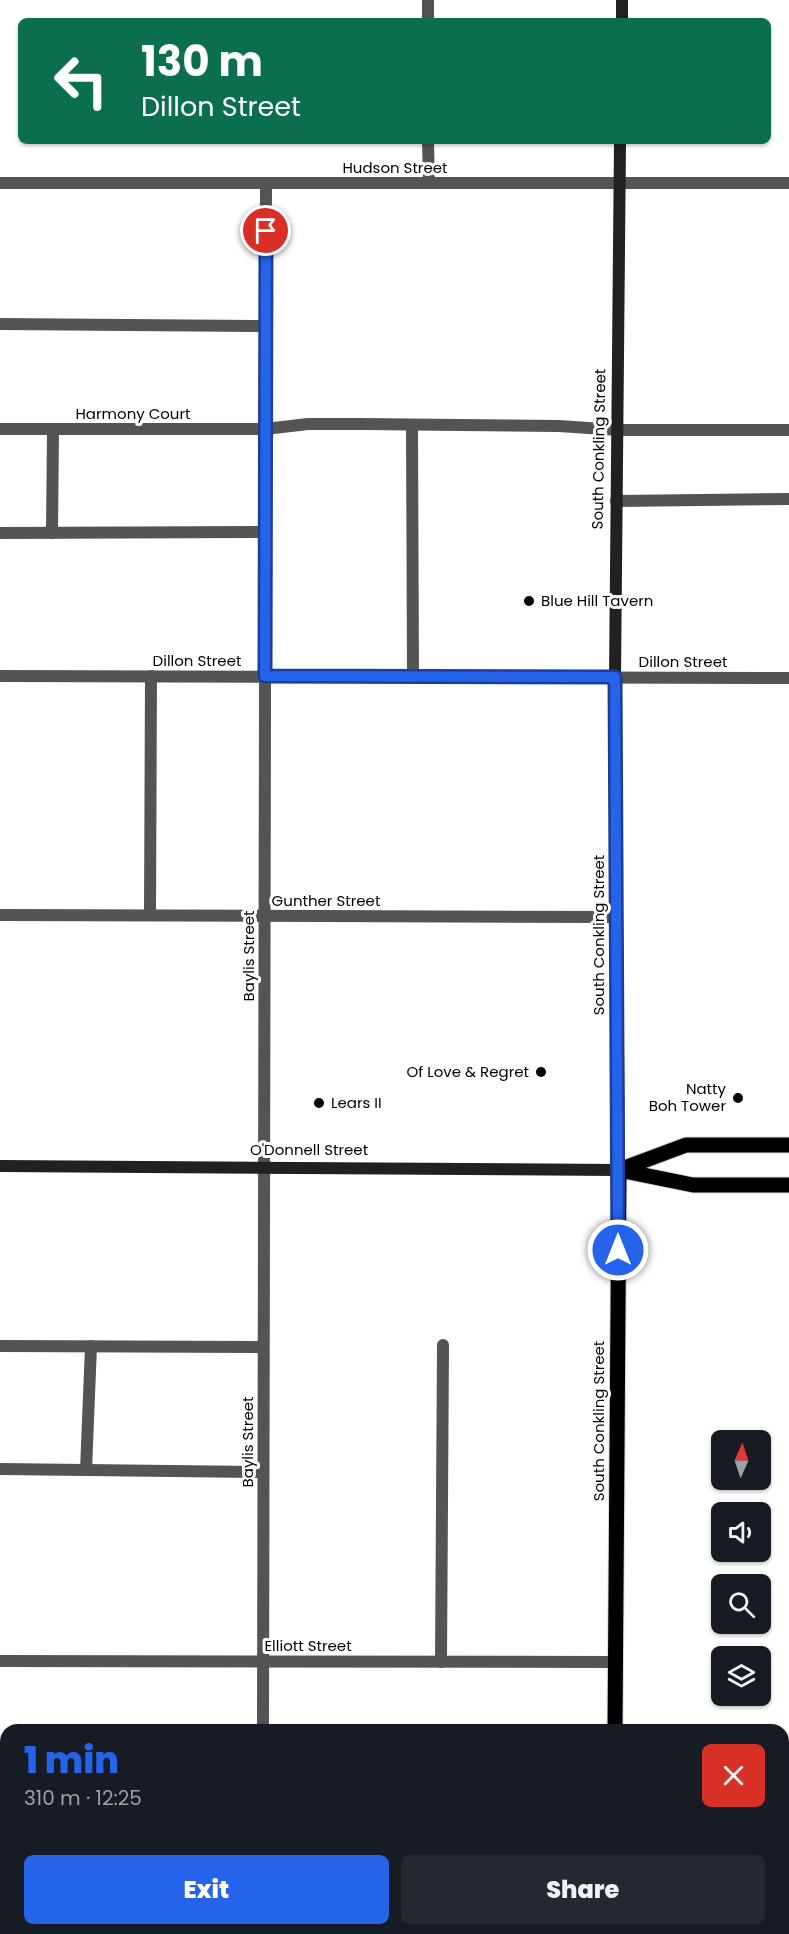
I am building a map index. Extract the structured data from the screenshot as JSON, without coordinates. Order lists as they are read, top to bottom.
{
  "streets": {
    "main road": ["South Conkling Street", "O'Donnell Street"],
    "street": [
      "Hudson Street",
      "Harmony Court",
      "Dillon Street",
      "Gunther Street",
      "Baylis Street",
      "Elliott Street"
    ]
  },
  "crossings": [
    ["Hudson Street", "South Conkling Street"],
    ["Hudson Street", "Baylis Street"],
    ["Harmony Court", "South Conkling Street"],
    ["Harmony Court", "Baylis Street"],
    ["South Conkling Street", "Dillon Street"],
    ["South Conkling Street", "Gunther Street"],
    ["South Conkling Street", "O'Donnell Street"],
    ["South Conkling Street", "Elliott Street"],
    ["Dillon Street", "Baylis Street"],
    ["Gunther Street", "Baylis Street"],
    ["Baylis Street", "O'Donnell Street"],
    ["Baylis Street", "Elliott Street"]
  ],
  "places": [
    "Blue Hill Tavern",
    "Of Love & Regret",
    "Natty Boh Tower",
    "Lears II"
  ],
  "north": "top",
  "page": {
    "turn": ["130 m", "Dillon Street"],
    "heading": ["1 min", "310 m · 12:25"],
    "buttons": ["Exit", "Share"]
  }
}
